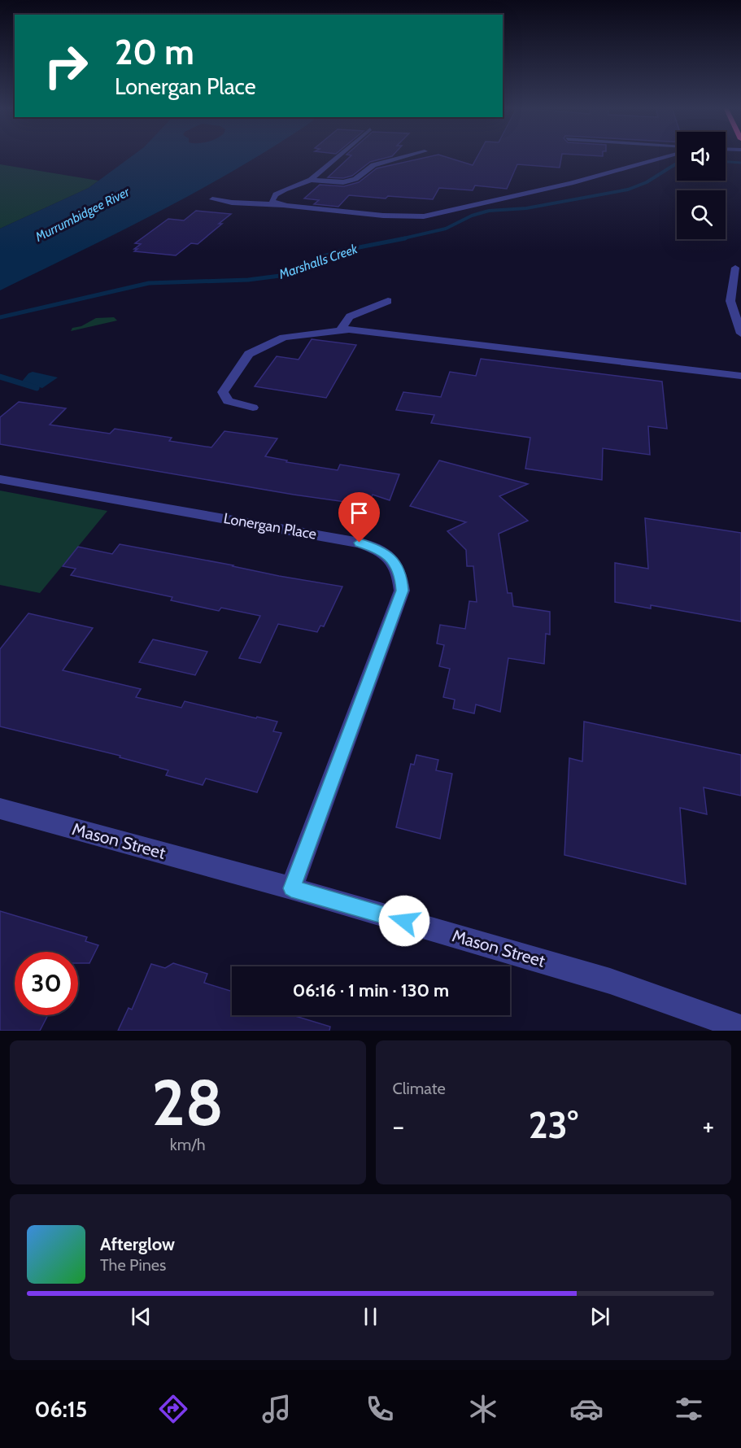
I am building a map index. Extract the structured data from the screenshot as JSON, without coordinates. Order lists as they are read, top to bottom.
{
  "streets": {
    "street": ["Lonergan Place", "Mason Street"]
  },
  "crossings": [
    ["Lonergan Place", "Mason Street"]
  ],
  "water": ["Murrumbidgee River", "Marshalls Creek"],
  "page": {
    "turn": ["20 m", "Lonergan Place"],
    "limit": "30",
    "trip": "06:16 · 1 min · 130 m",
    "tile": [
      ["28", "km/h"],
      "Climate"
    ],
    "heat": ["−", "23°", "+"],
    "song": ["Afterglow", "The Pines"],
    "tabs": "06:15"
  }
}
